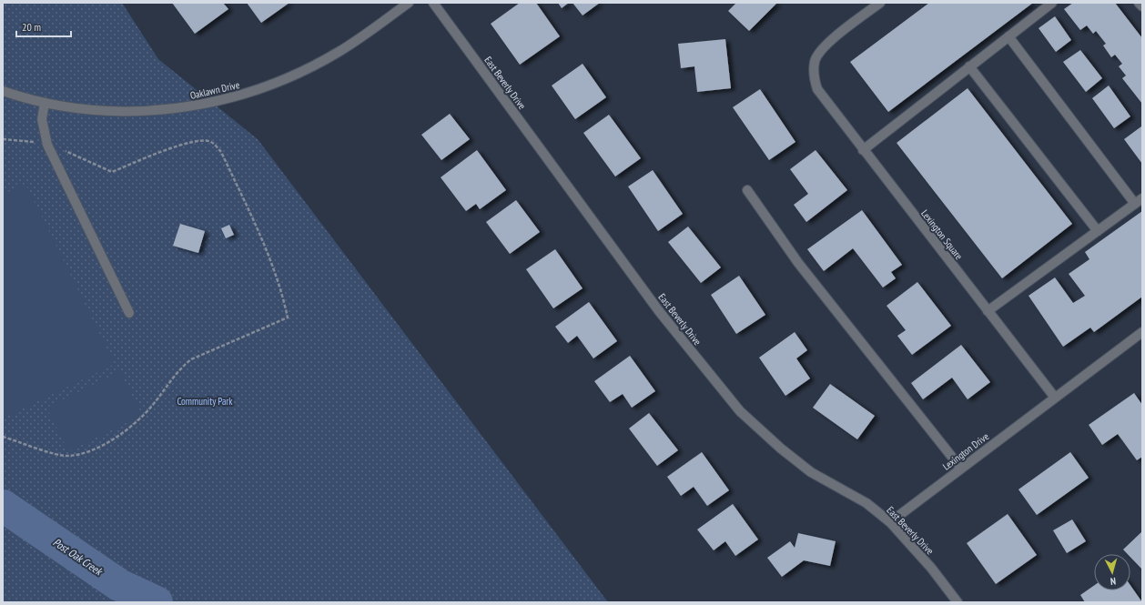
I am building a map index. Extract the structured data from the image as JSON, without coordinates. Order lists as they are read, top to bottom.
{
  "streets": {
    "street": [
      "East Beverly Drive",
      "Oaklawn Drive",
      "Lexington Square",
      "Lexington Drive"
    ]
  },
  "crossings": [
    ["East Beverly Drive", "Lexington Drive"],
    ["Lexington Square", "Lexington Drive"]
  ],
  "water": ["Post Oak Creek"],
  "parks": ["Community Park"],
  "scale_bar": "20 m",
  "north": "bottom"
}
